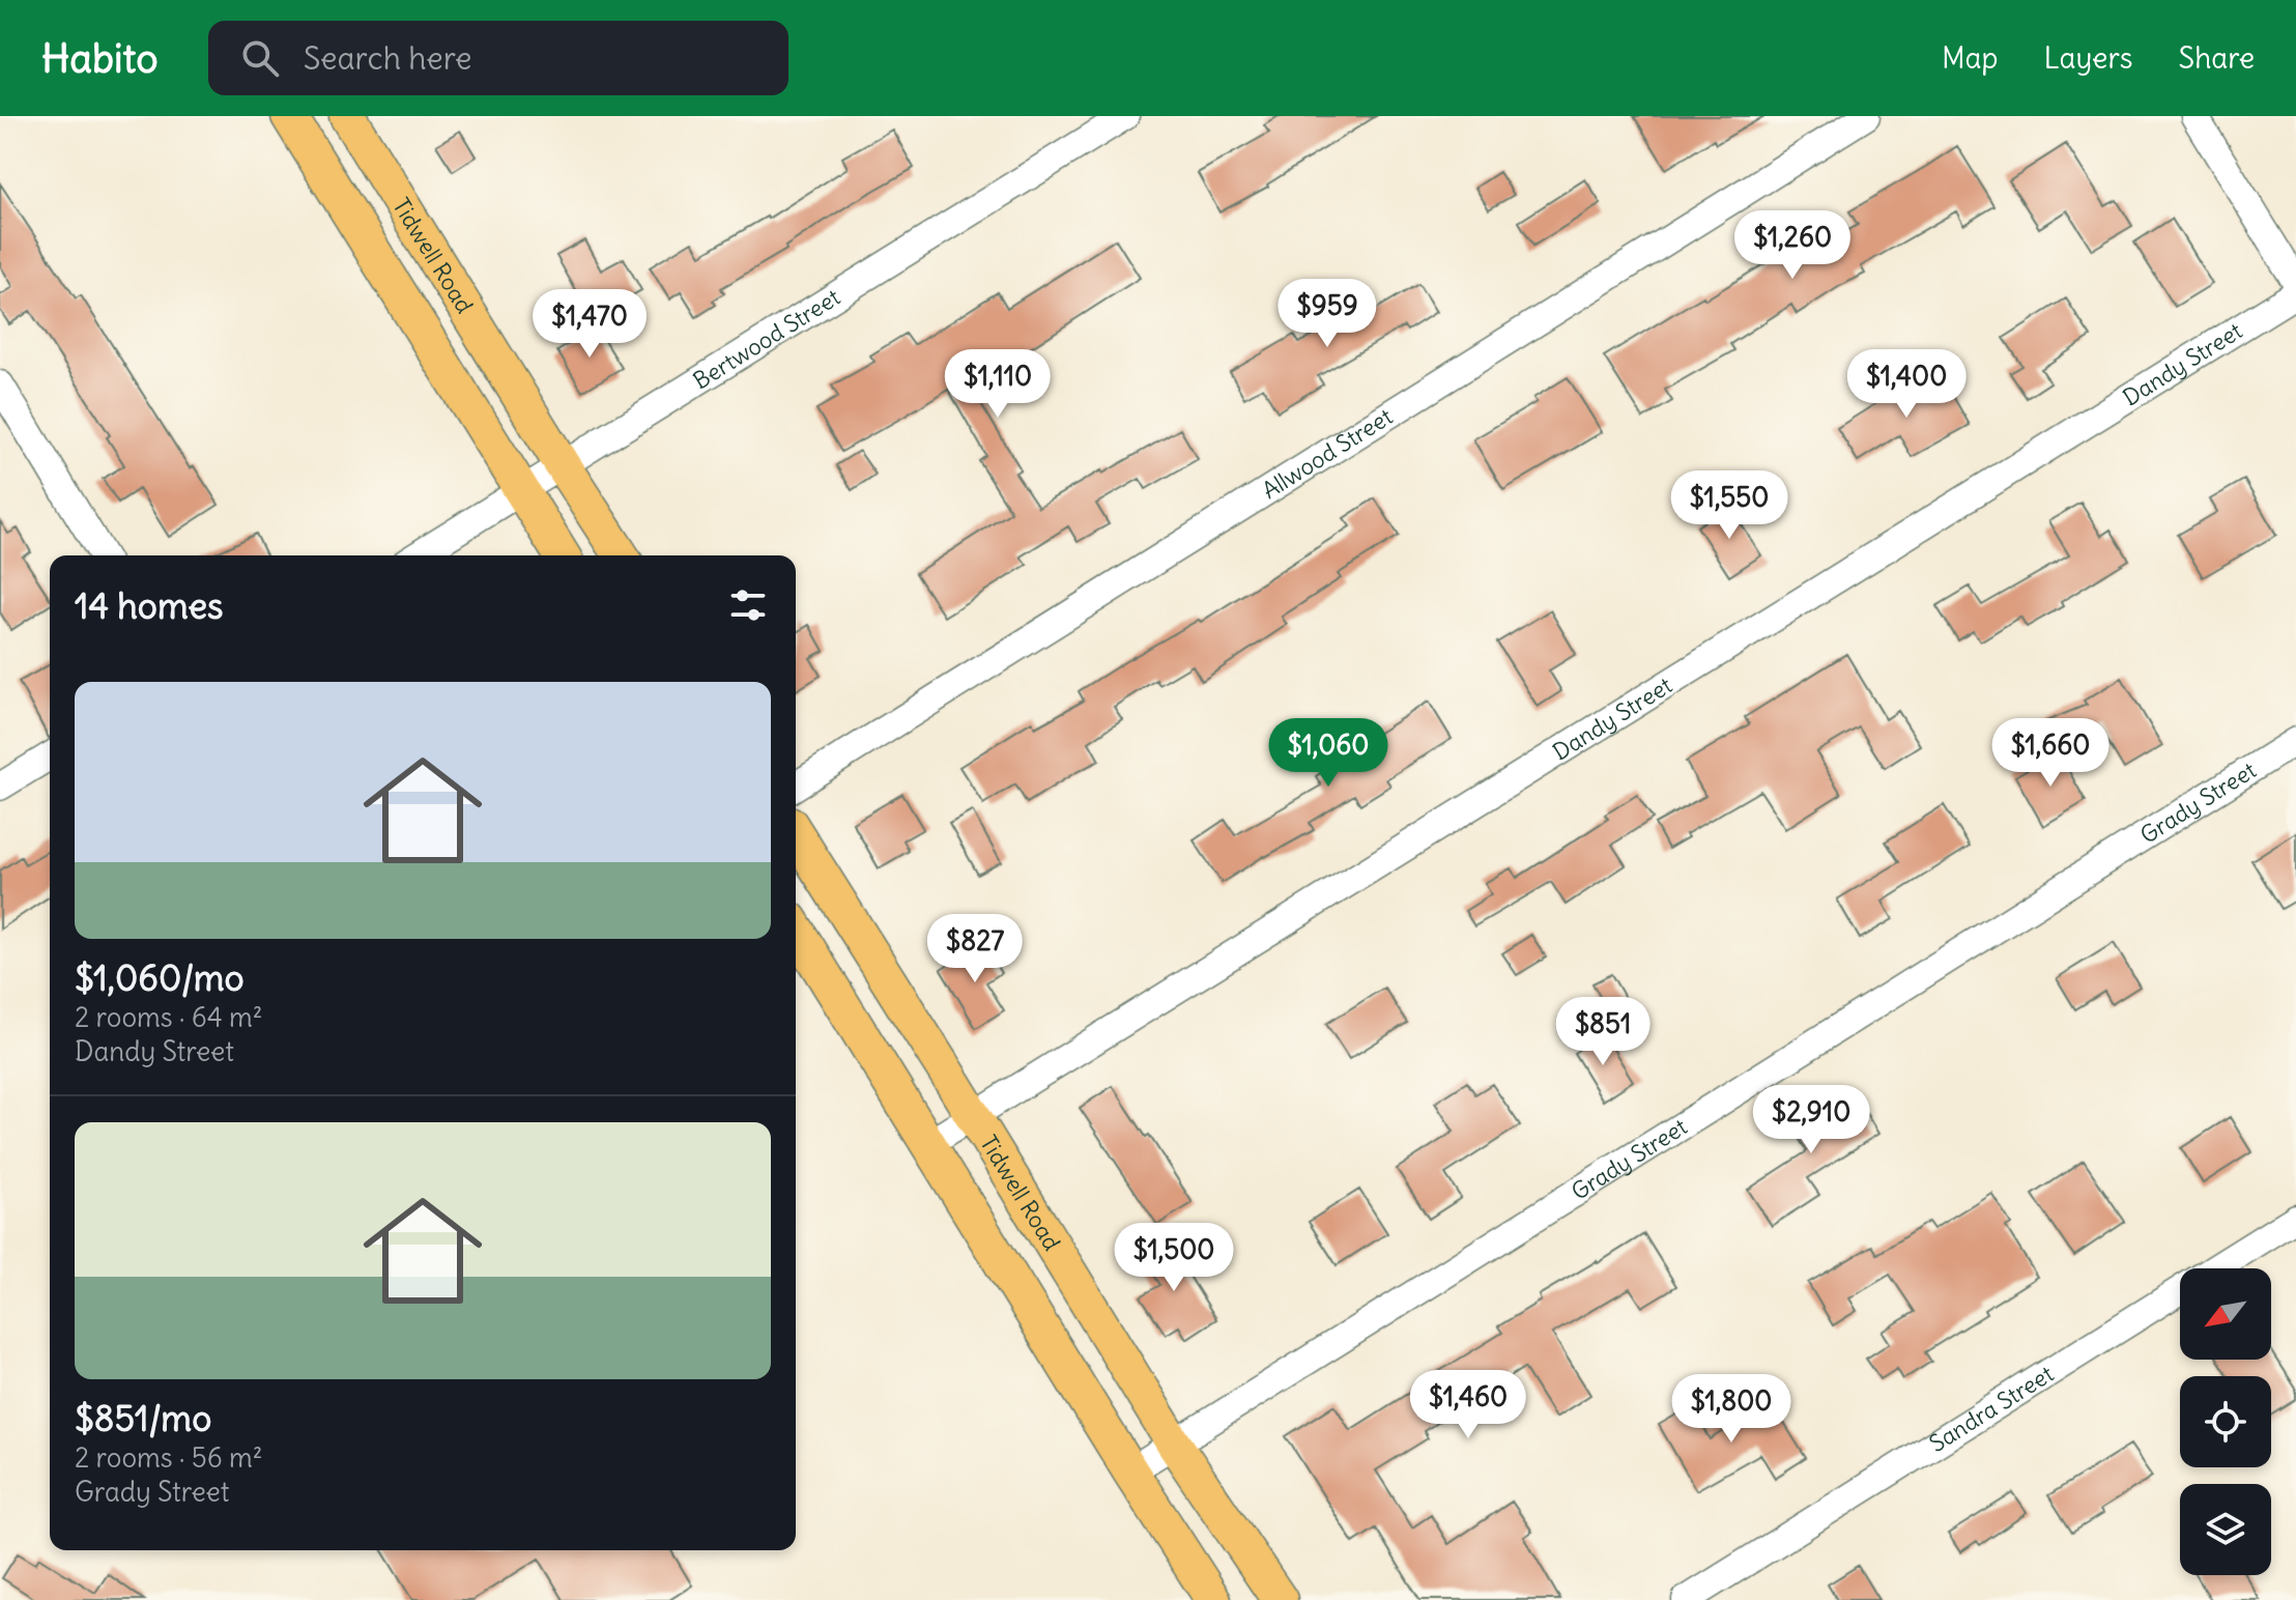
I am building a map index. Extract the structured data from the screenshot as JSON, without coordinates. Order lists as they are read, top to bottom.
{
  "streets": {
    "main road": ["Tidwell Road"],
    "street": [
      "Bertwood Street",
      "Dandy Street",
      "Allwood Street",
      "Grady Street",
      "Sandra Street"
    ]
  },
  "crossings": [
    ["Tidwell Road", "Bertwood Street"],
    ["Tidwell Road", "Dandy Street"],
    ["Tidwell Road", "Grady Street"]
  ],
  "north": "bottom left",
  "page": {
    "header": "Habito",
    "search": "Search here",
    "nav": ["Map", "Layers", "Share"],
    "price": [
      "$1,260",
      "$959",
      "$1,470",
      "$1,110",
      "$1,400",
      "$1,550",
      "$1,060",
      "$1,660",
      "$827",
      "$851",
      "$2,910",
      "$1,500",
      "$1,460",
      "$1,800"
    ],
    "heading": "14 homes",
    "list": [
      {
        "name": "$1,060/mo",
        "note": "2 rooms · 64 m² · Dandy Street"
      },
      {
        "name": "$851/mo",
        "note": "2 rooms · 56 m² · Grady Street"
      }
    ]
  }
}
